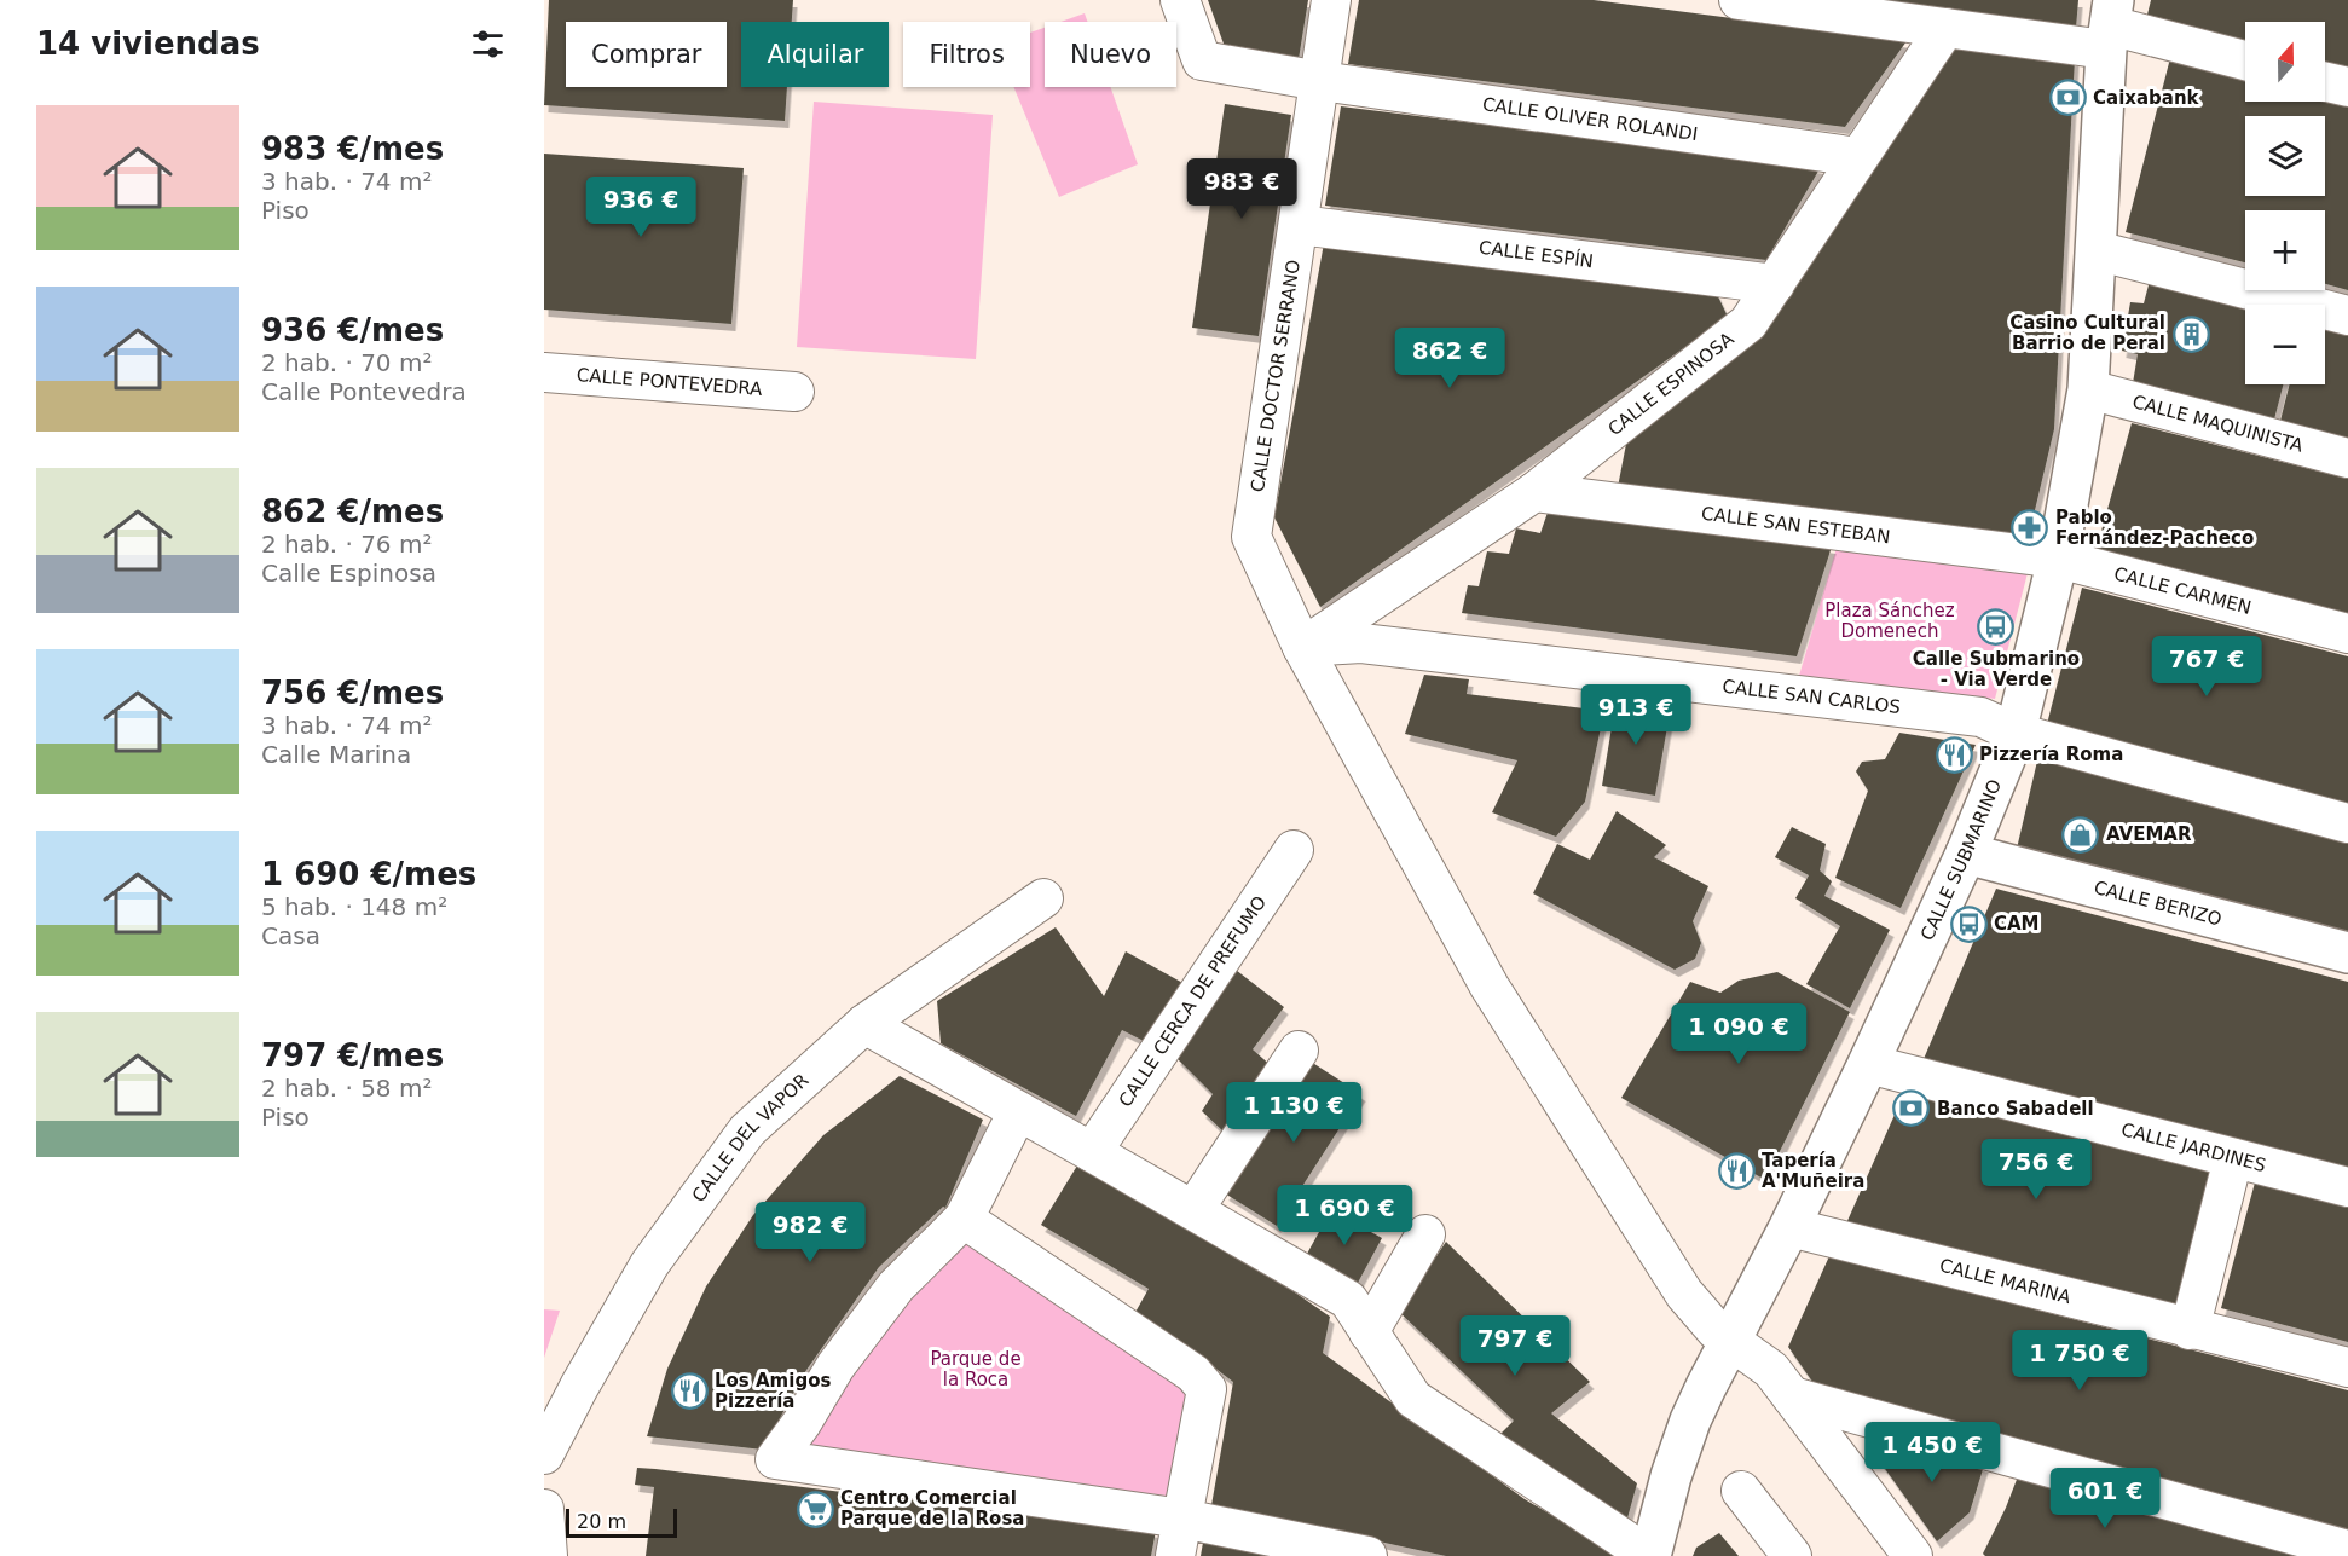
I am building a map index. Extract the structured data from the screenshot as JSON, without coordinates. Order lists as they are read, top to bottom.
{
  "streets": {
    "main road": ["CALLE SUBMARINO", "CALLE BERIZO"],
    "street": [
      "CALLE OLIVER ROLANDI",
      "CALLE ESPÍN",
      "CALLE DOCTOR SERRANO",
      "CALLE PONTEVEDRA",
      "CALLE ESPINOSA",
      "CALLE MAQUINISTA",
      "CALLE SAN ESTEBAN",
      "CALLE CARMEN",
      "CALLE SAN CARLOS",
      "CALLE CERCA DE PREFUMO",
      "CALLE DEL VAPOR",
      "CALLE JARDINES",
      "CALLE MARINA"
    ]
  },
  "crossings": [
    ["CALLE OLIVER ROLANDI", "CALLE DOCTOR SERRANO"],
    ["CALLE OLIVER ROLANDI", "CALLE ESPINOSA"],
    ["CALLE ESPÍN", "CALLE DOCTOR SERRANO"],
    ["CALLE ESPÍN", "CALLE ESPINOSA"],
    ["CALLE DOCTOR SERRANO", "CALLE ESPINOSA"],
    ["CALLE DOCTOR SERRANO", "CALLE SAN CARLOS"],
    ["CALLE ESPINOSA", "CALLE SAN ESTEBAN"],
    ["CALLE ESPINOSA", "CALLE SAN CARLOS"],
    ["CALLE MAQUINISTA", "CALLE SUBMARINO"],
    ["CALLE SAN ESTEBAN", "CALLE CARMEN"],
    ["CALLE SAN ESTEBAN", "CALLE SUBMARINO"],
    ["CALLE CARMEN", "CALLE SUBMARINO"],
    ["CALLE SAN CARLOS", "CALLE SUBMARINO"],
    ["CALLE SUBMARINO", "CALLE BERIZO"],
    ["CALLE SUBMARINO", "CALLE JARDINES"],
    ["CALLE SUBMARINO", "CALLE MARINA"]
  ],
  "parks": ["Plaza Sánchez Domenech", "Parque de la Roca"],
  "places": {
    "bank": ["Caixabank", "Banco Sabadell"],
    "building": ["Casino Cultural Barrio de Peral"],
    "pharmacy": ["Pablo Fernández-Pacheco"],
    "bus stop": ["Calle Submarino - Via Verde", "CAM"],
    "restaurant": ["Pizzería Roma", "Tapería A'Muñeira", "Los Amigos Pizzería"],
    "shop": ["AVEMAR"],
    "supermarket": ["Centro Comercial Parque de la Rosa"]
  },
  "scale_bar": "20 m",
  "north": "top",
  "page": {
    "heading": "14 viviendas",
    "map_buttons": ["+", "−"],
    "chip": [
      "Comprar",
      "Alquilar",
      "Filtros",
      "Nuevo"
    ],
    "list": [
      {
        "name": "983 €/mes",
        "note": "3 hab. · 74 m² · Piso"
      },
      {
        "name": "936 €/mes",
        "note": "2 hab. · 70 m² · Calle Pontevedra"
      },
      {
        "name": "862 €/mes",
        "note": "2 hab. · 76 m² · Calle Espinosa"
      },
      {
        "name": "756 €/mes",
        "note": "3 hab. · 74 m² · Calle Marina"
      },
      {
        "name": "1 690 €/mes",
        "note": "5 hab. · 148 m² · Casa"
      },
      {
        "name": "797 €/mes",
        "note": "2 hab. · 58 m² · Piso"
      }
    ],
    "price": [
      "983 €",
      "936 €",
      "862 €",
      "767 €",
      "913 €",
      "1 090 €",
      "1 130 €",
      "756 €",
      "1 690 €",
      "982 €",
      "797 €",
      "1 750 €",
      "1 450 €",
      "601 €"
    ],
    "scale": "20 m"
  }
}
